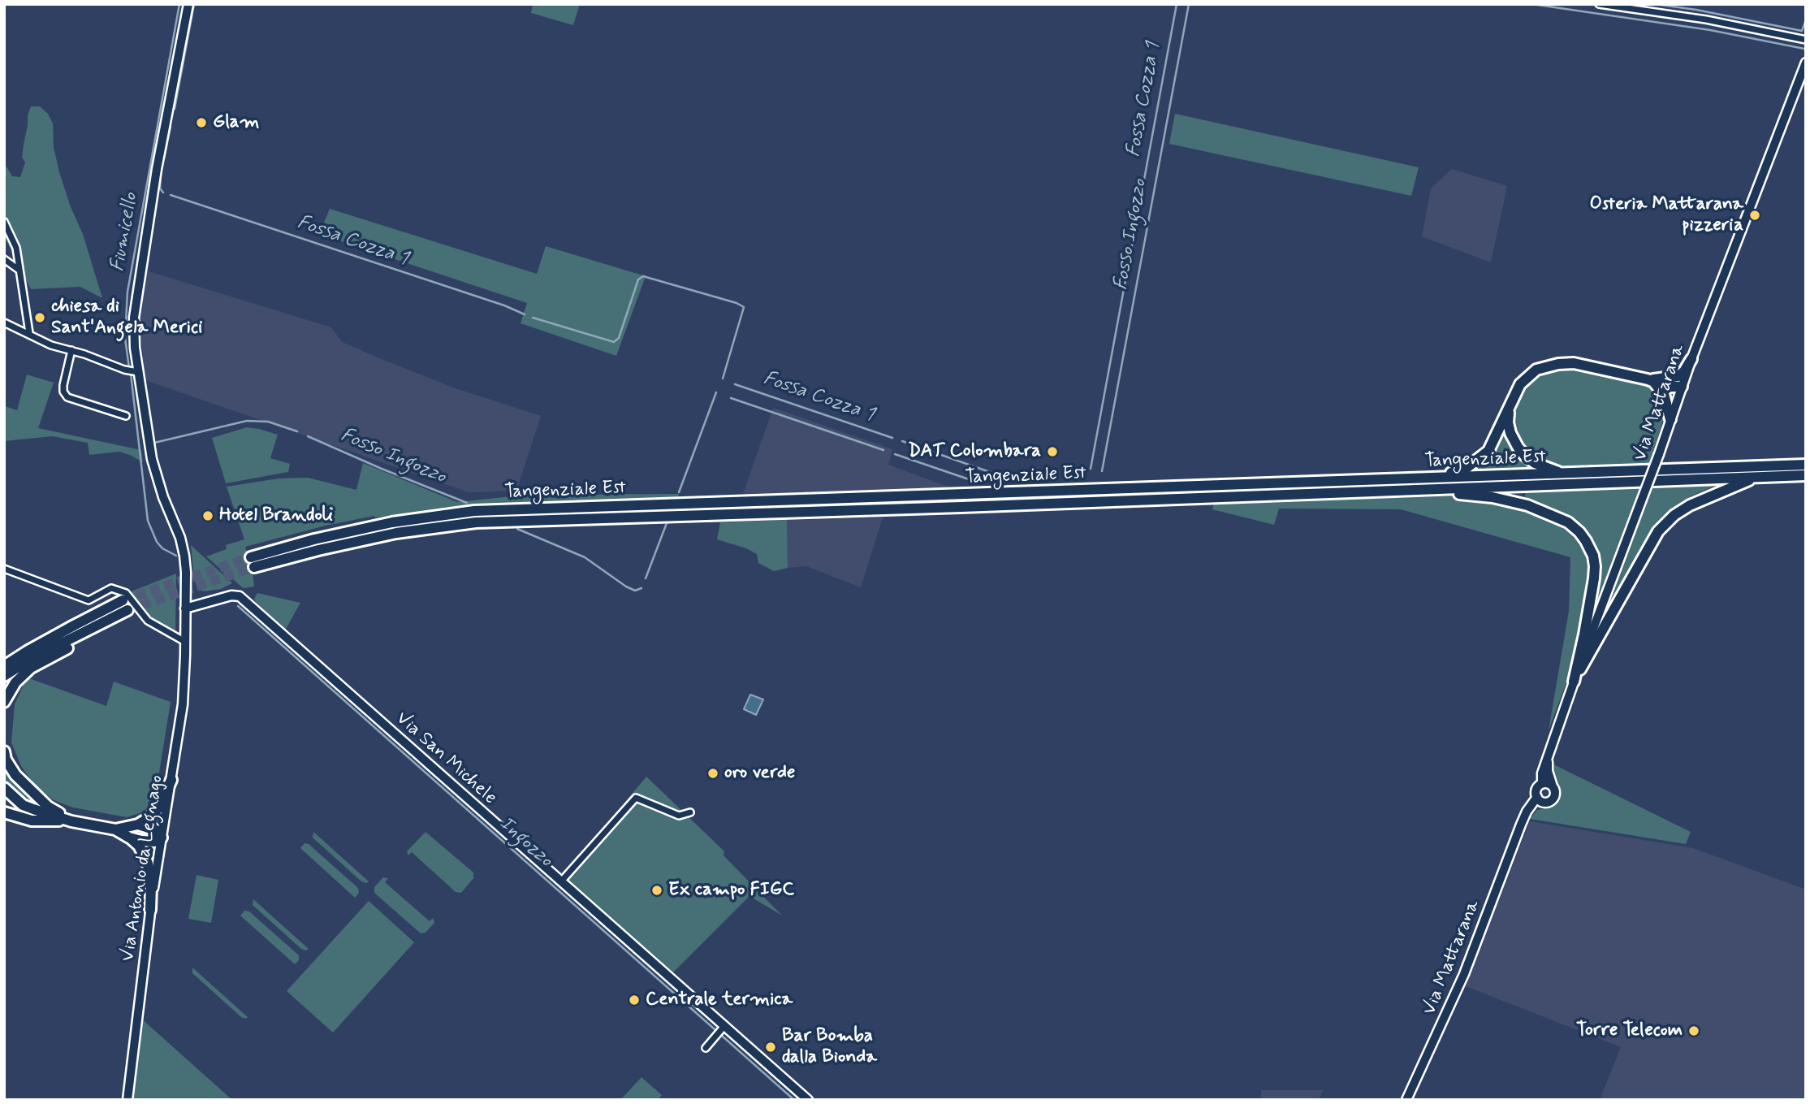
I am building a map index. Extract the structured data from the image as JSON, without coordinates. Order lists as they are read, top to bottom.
{
  "streets": {
    "highway": ["Tangenziale Est"],
    "street": ["Via Mattarana", "Via San Michele", "Via Antonio da Legnago"]
  },
  "crossings": [
    ["Via San Michele", "Via Antonio da Legnago"]
  ],
  "water": [
    "Fossa Cozza 1",
    "Fiumicello",
    "Fosso Ingozzo",
    "Ingozzo"
  ],
  "places": [
    "Glam",
    "Osteria Mattarana pizzeria",
    "chiesa di Sant'Angela Merici",
    "DAT Colombara",
    "Hotel Brandoli",
    "oro verde",
    "Ex campo FIGC",
    "Centrale termica",
    "Torre Telecom",
    "Bar Bomba dalla Bionda"
  ]
}
